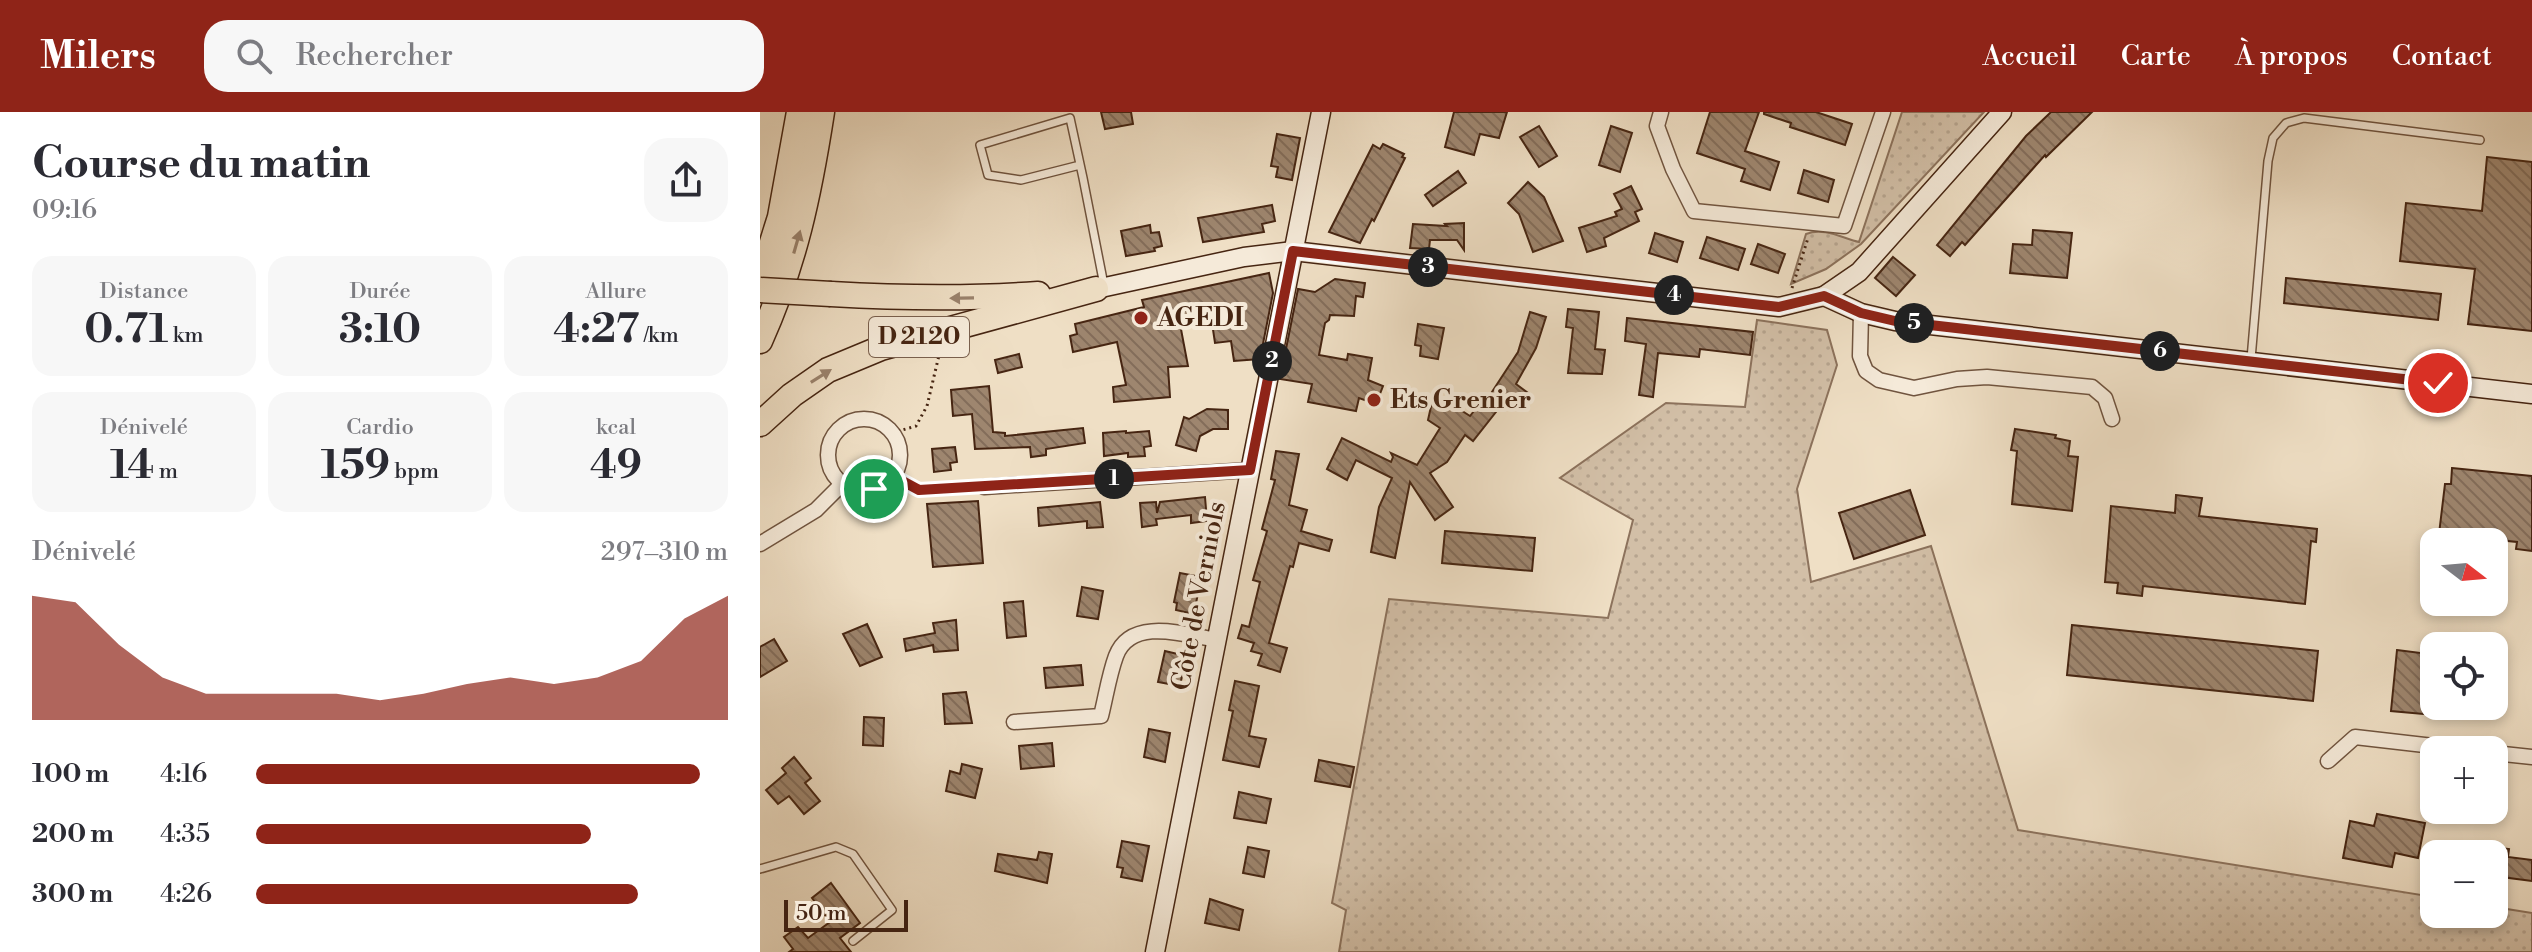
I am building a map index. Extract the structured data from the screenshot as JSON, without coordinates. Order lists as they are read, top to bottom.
{
  "streets": {
    "highway": ["D 2120"],
    "street": ["Côte de Verniols"]
  },
  "crossings": [
    ["D 2120", "Côte de Verniols"]
  ],
  "places": ["AGEDI", "Ets Grenier"],
  "scale_bar": "50 m",
  "north": "right",
  "page": {
    "header": "Milers",
    "search": "Rechercher",
    "nav": [
      "Accueil",
      "Carte",
      "À propos",
      "Contact"
    ],
    "heading": ["Course du matin", "09:16"],
    "pins": [
      "3",
      "4",
      "5",
      "6",
      "2",
      "1"
    ],
    "stats": [
      ["Distance", "0.71 km"],
      ["Durée", "3:10"],
      ["Allure", "4:27 /km"],
      ["Dénivelé", "14 m"],
      ["Cardio", "159 bpm"],
      ["kcal", "49"]
    ],
    "chart": ["Dénivelé", "297–310 m"],
    "map_buttons": ["+", "−"],
    "list": [
      {
        "name": "100 m",
        "note": "4:16"
      },
      {
        "name": "200 m",
        "note": "4:35"
      },
      {
        "name": "300 m",
        "note": "4:26"
      }
    ],
    "scale": "50 m"
  }
}
